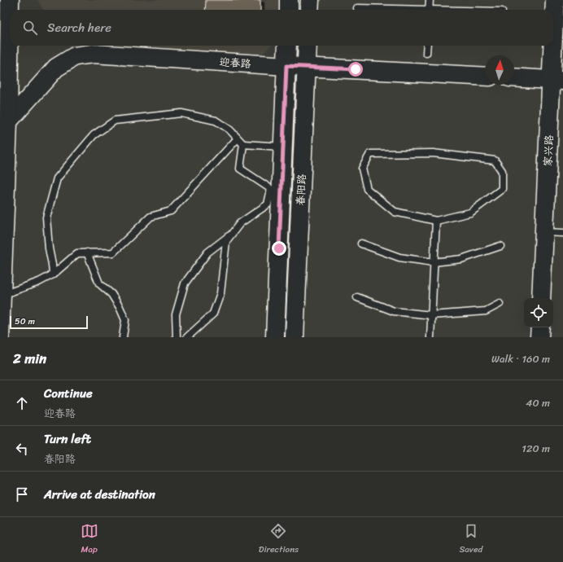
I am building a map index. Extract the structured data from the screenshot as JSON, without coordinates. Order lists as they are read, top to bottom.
{
  "streets": {
    "street": ["迎春路", "家兴路", "春阳路"]
  },
  "crossings": [
    ["迎春路", "春阳路"]
  ],
  "scale_bar": "50 m",
  "north": "top",
  "page": {
    "search": "Search here",
    "scale": "50 m",
    "heading": ["2 min", "Walk · 160 m"],
    "list": [
      ["Continue", "迎春路", "40 m"],
      ["Turn left", "春阳路", "120 m"],
      "Arrive at destination"
    ],
    "nav": ["Map", "Directions", "Saved"]
  }
}
